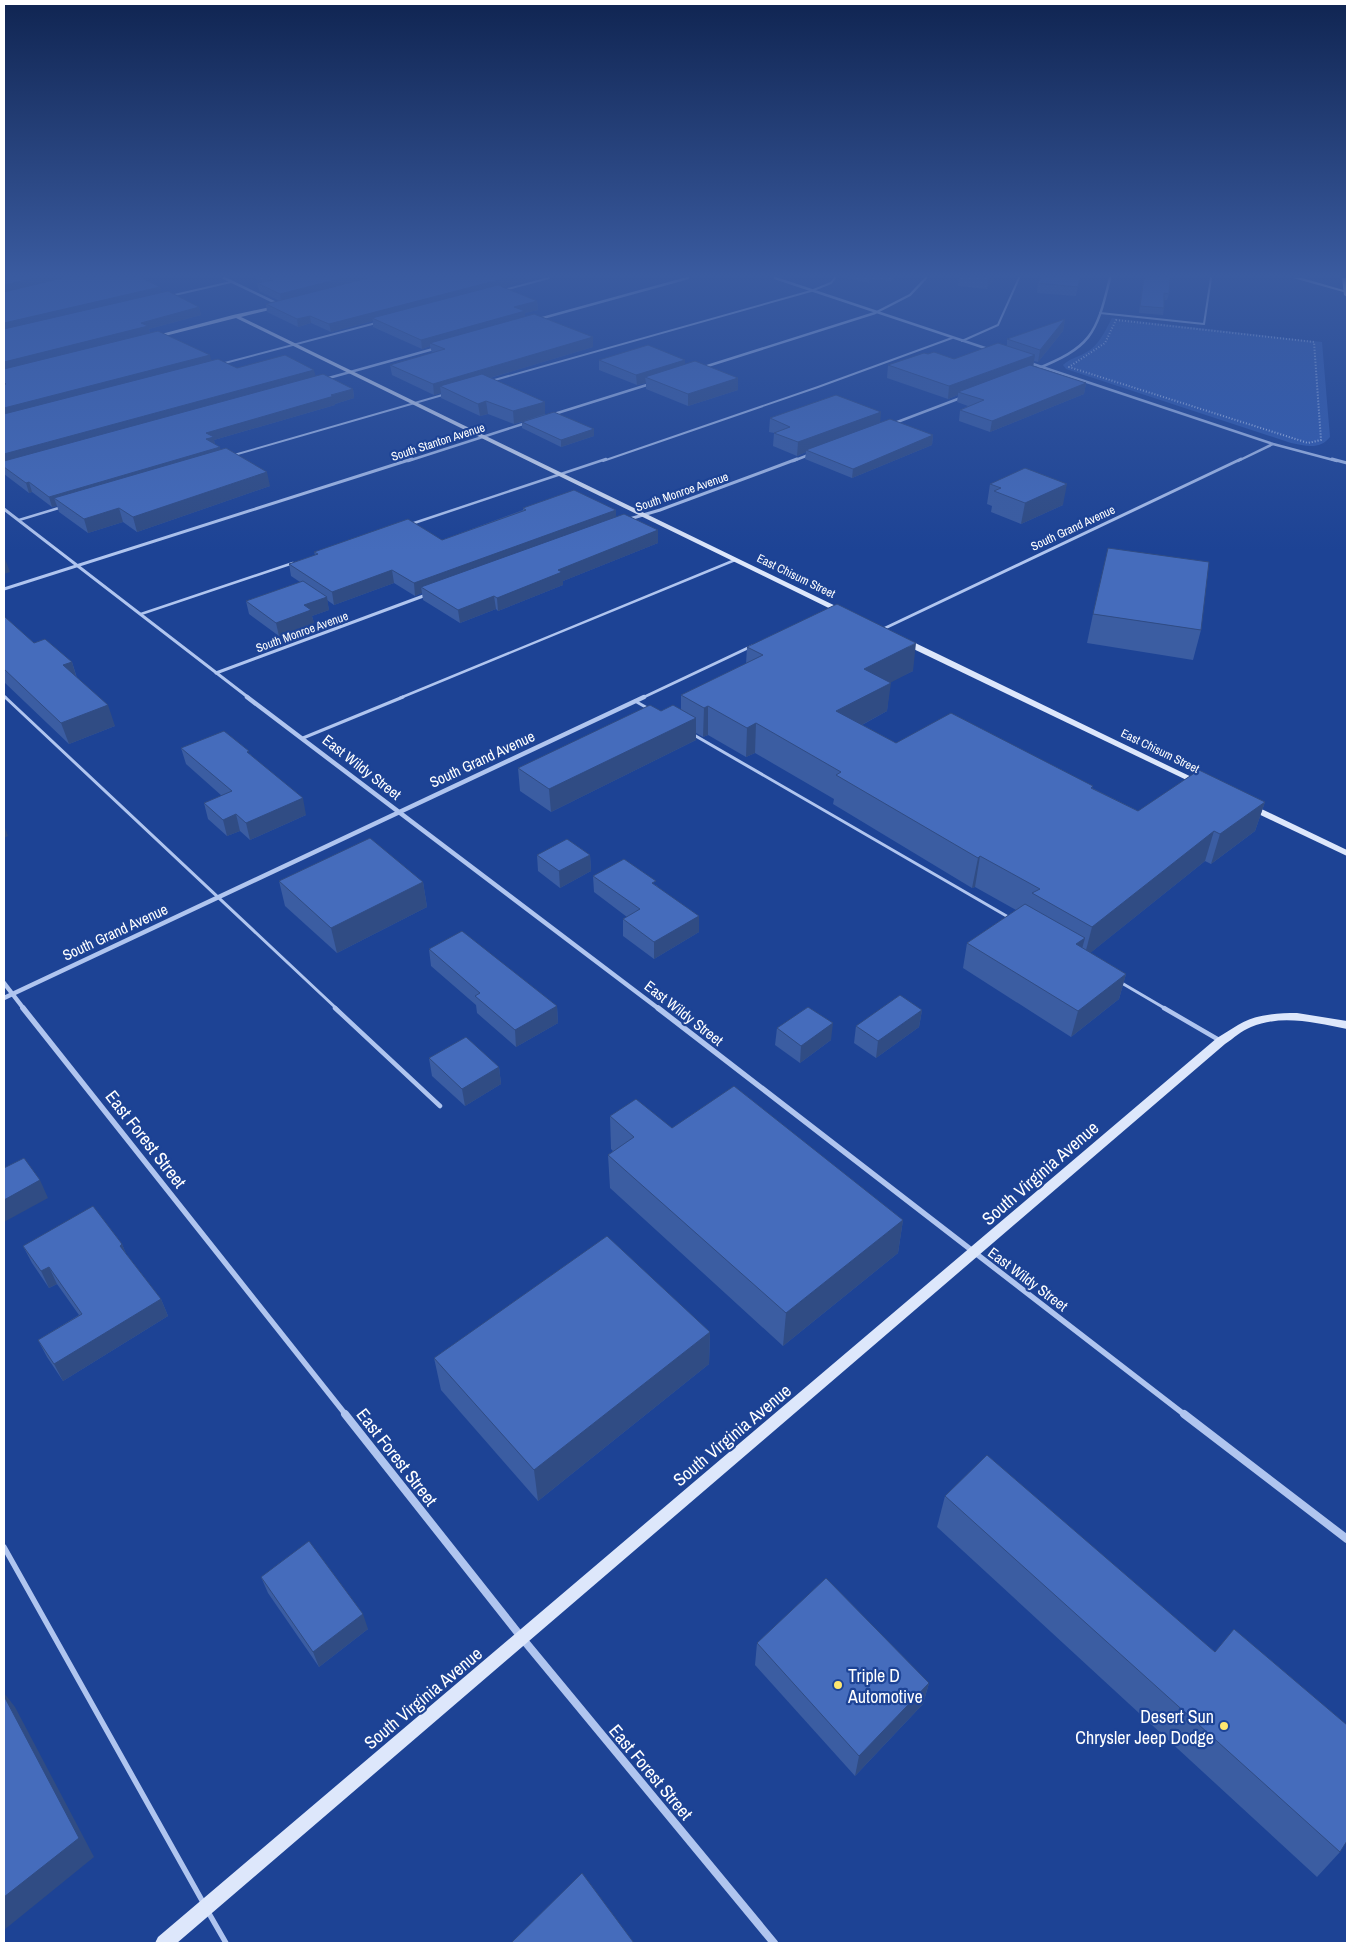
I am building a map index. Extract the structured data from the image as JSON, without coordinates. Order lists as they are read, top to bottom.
{
  "streets": {
    "street": [
      "South Stanton Avenue",
      "South Monroe Avenue",
      "South Grand Avenue",
      "East Chisum Street",
      "East Wildy Street",
      "East Forest Street",
      "South Virginia Avenue"
    ]
  },
  "crossings": [
    ["South Stanton Avenue", "East Chisum Street"],
    ["South Stanton Avenue", "East Wildy Street"],
    ["South Monroe Avenue", "East Chisum Street"],
    ["South Monroe Avenue", "East Wildy Street"],
    ["South Grand Avenue", "East Wildy Street"],
    ["South Grand Avenue", "East Forest Street"],
    ["East Wildy Street", "South Virginia Avenue"],
    ["East Forest Street", "South Virginia Avenue"]
  ],
  "places": ["Triple D Automotive", "Desert Sun Chrysler Jeep Dodge"]
}
